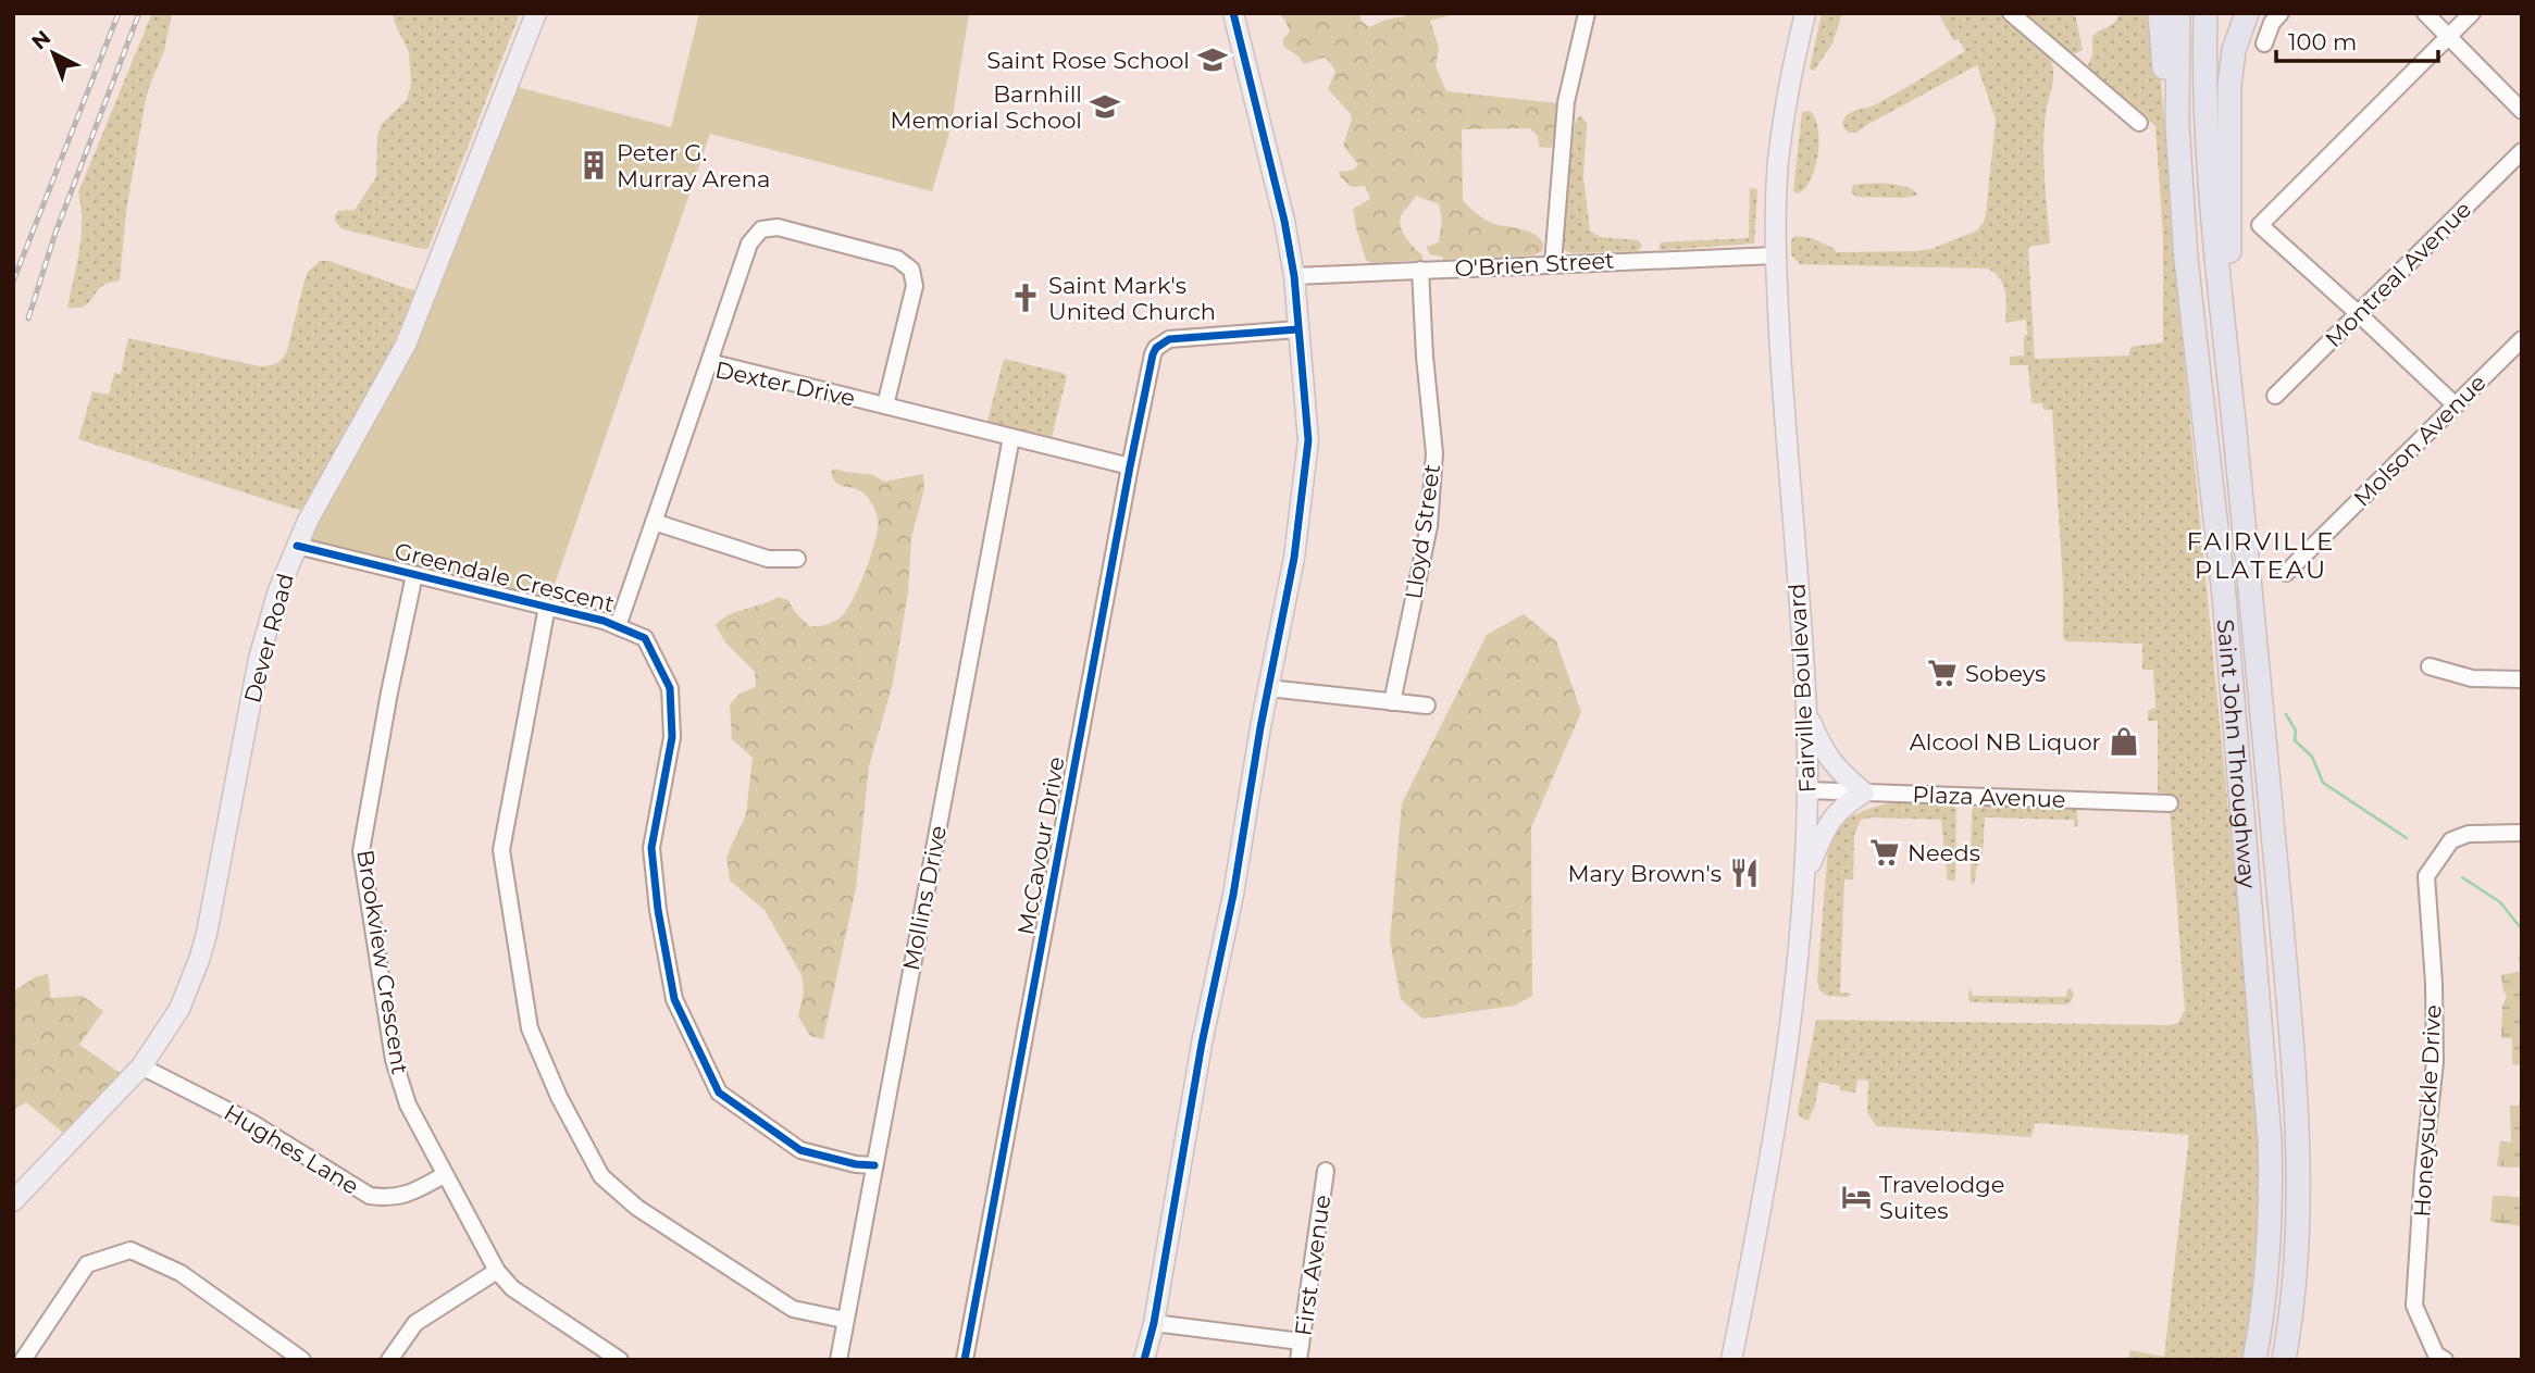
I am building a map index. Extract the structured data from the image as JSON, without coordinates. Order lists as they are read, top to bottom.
{
  "streets": {
    "highway": ["Saint John Throughway"],
    "main road": ["Dever Road", "Fairville Boulevard"],
    "street": [
      "O'Brien Street",
      "Montreal Avenue",
      "Dexter Drive",
      "Molson Avenue",
      "Lloyd Street",
      "Greendale Crescent",
      "Plaza Avenue",
      "McCavour Drive",
      "Mollins Drive",
      "Brookview Crescent",
      "Honeysuckle Drive",
      "Hughes Lane",
      "First Avenue"
    ]
  },
  "crossings": [
    ["O'Brien Street", "Lloyd Street"],
    ["O'Brien Street", "Fairville Boulevard"],
    ["Dexter Drive", "Greendale Crescent"],
    ["Dexter Drive", "McCavour Drive"],
    ["Dexter Drive", "Mollins Drive"],
    ["Greendale Crescent", "Dever Road"],
    ["Greendale Crescent", "Mollins Drive"],
    ["Greendale Crescent", "Brookview Crescent"],
    ["Dever Road", "Hughes Lane"],
    ["Fairville Boulevard", "Plaza Avenue"],
    ["Brookview Crescent", "Hughes Lane"]
  ],
  "districts": ["FAIRVILLE PLATEAU"],
  "places": {
    "school or university": ["Saint Rose School", "Barnhill Memorial School"],
    "building": ["Peter G. Murray Arena"],
    "church": ["Saint Mark's United Church"],
    "supermarket": ["Sobeys", "Needs"],
    "shop": ["Alcool NB Liquor"],
    "restaurant": ["Mary Brown's"],
    "hotel": ["Travelodge Suites"]
  },
  "scale_bar": "100 m",
  "north": "top left"
}
